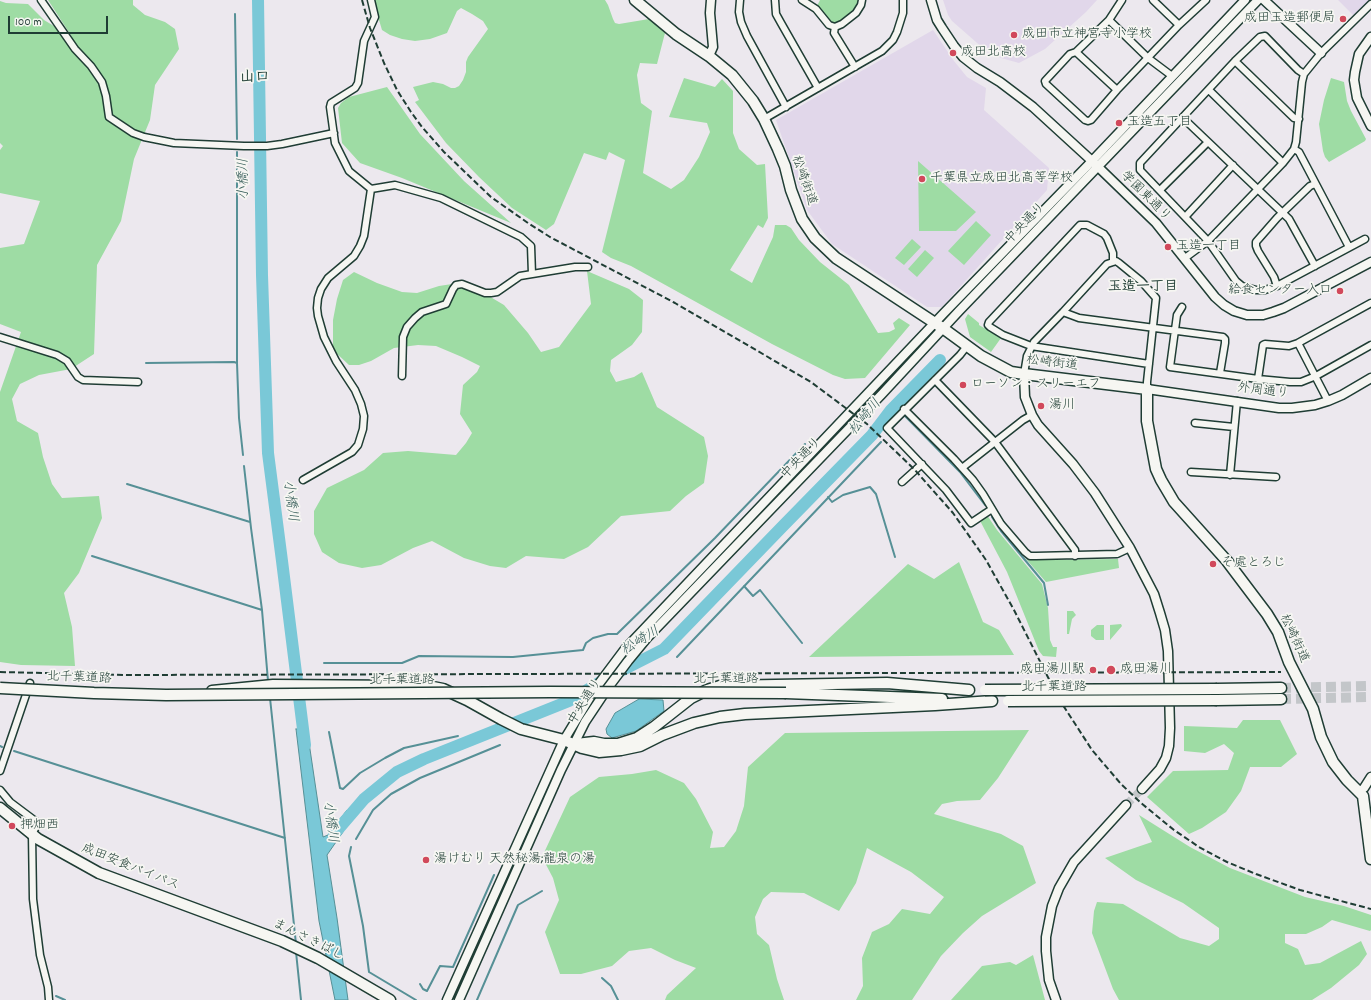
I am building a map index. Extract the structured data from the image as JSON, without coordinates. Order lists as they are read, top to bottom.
{
  "streets": {
    "main road": [
      "松崎街道",
      "北千葉道路",
      "成田安食バイパス",
      "まんさきばし"
    ],
    "street": ["学園東通り", "中央通り", "外周通り"]
  },
  "crossings": [
    ["松崎街道", "中央通り"],
    ["松崎街道", "外周通り"],
    ["学園東通り", "中央通り"],
    ["成田安食バイパス", "まんさきばし"]
  ],
  "districts": ["山口", "玉造一丁目"],
  "water": ["小橋川", "松崎川"],
  "places": [
    "成田玉造郵便局",
    "成田市立神宮寺小学校",
    "成田北高校",
    "玉造五丁目",
    "千葉県立成田北高等学校",
    "玉造一丁目",
    "給食センター入口",
    "ローソン・スリーエフ",
    "湯川",
    "そ處とろじ",
    "成田湯川駅",
    "成田湯川",
    "押畑西",
    "湯けむり 天然秘湯;龍泉の湯"
  ],
  "scale_bar": "100 m"
}
